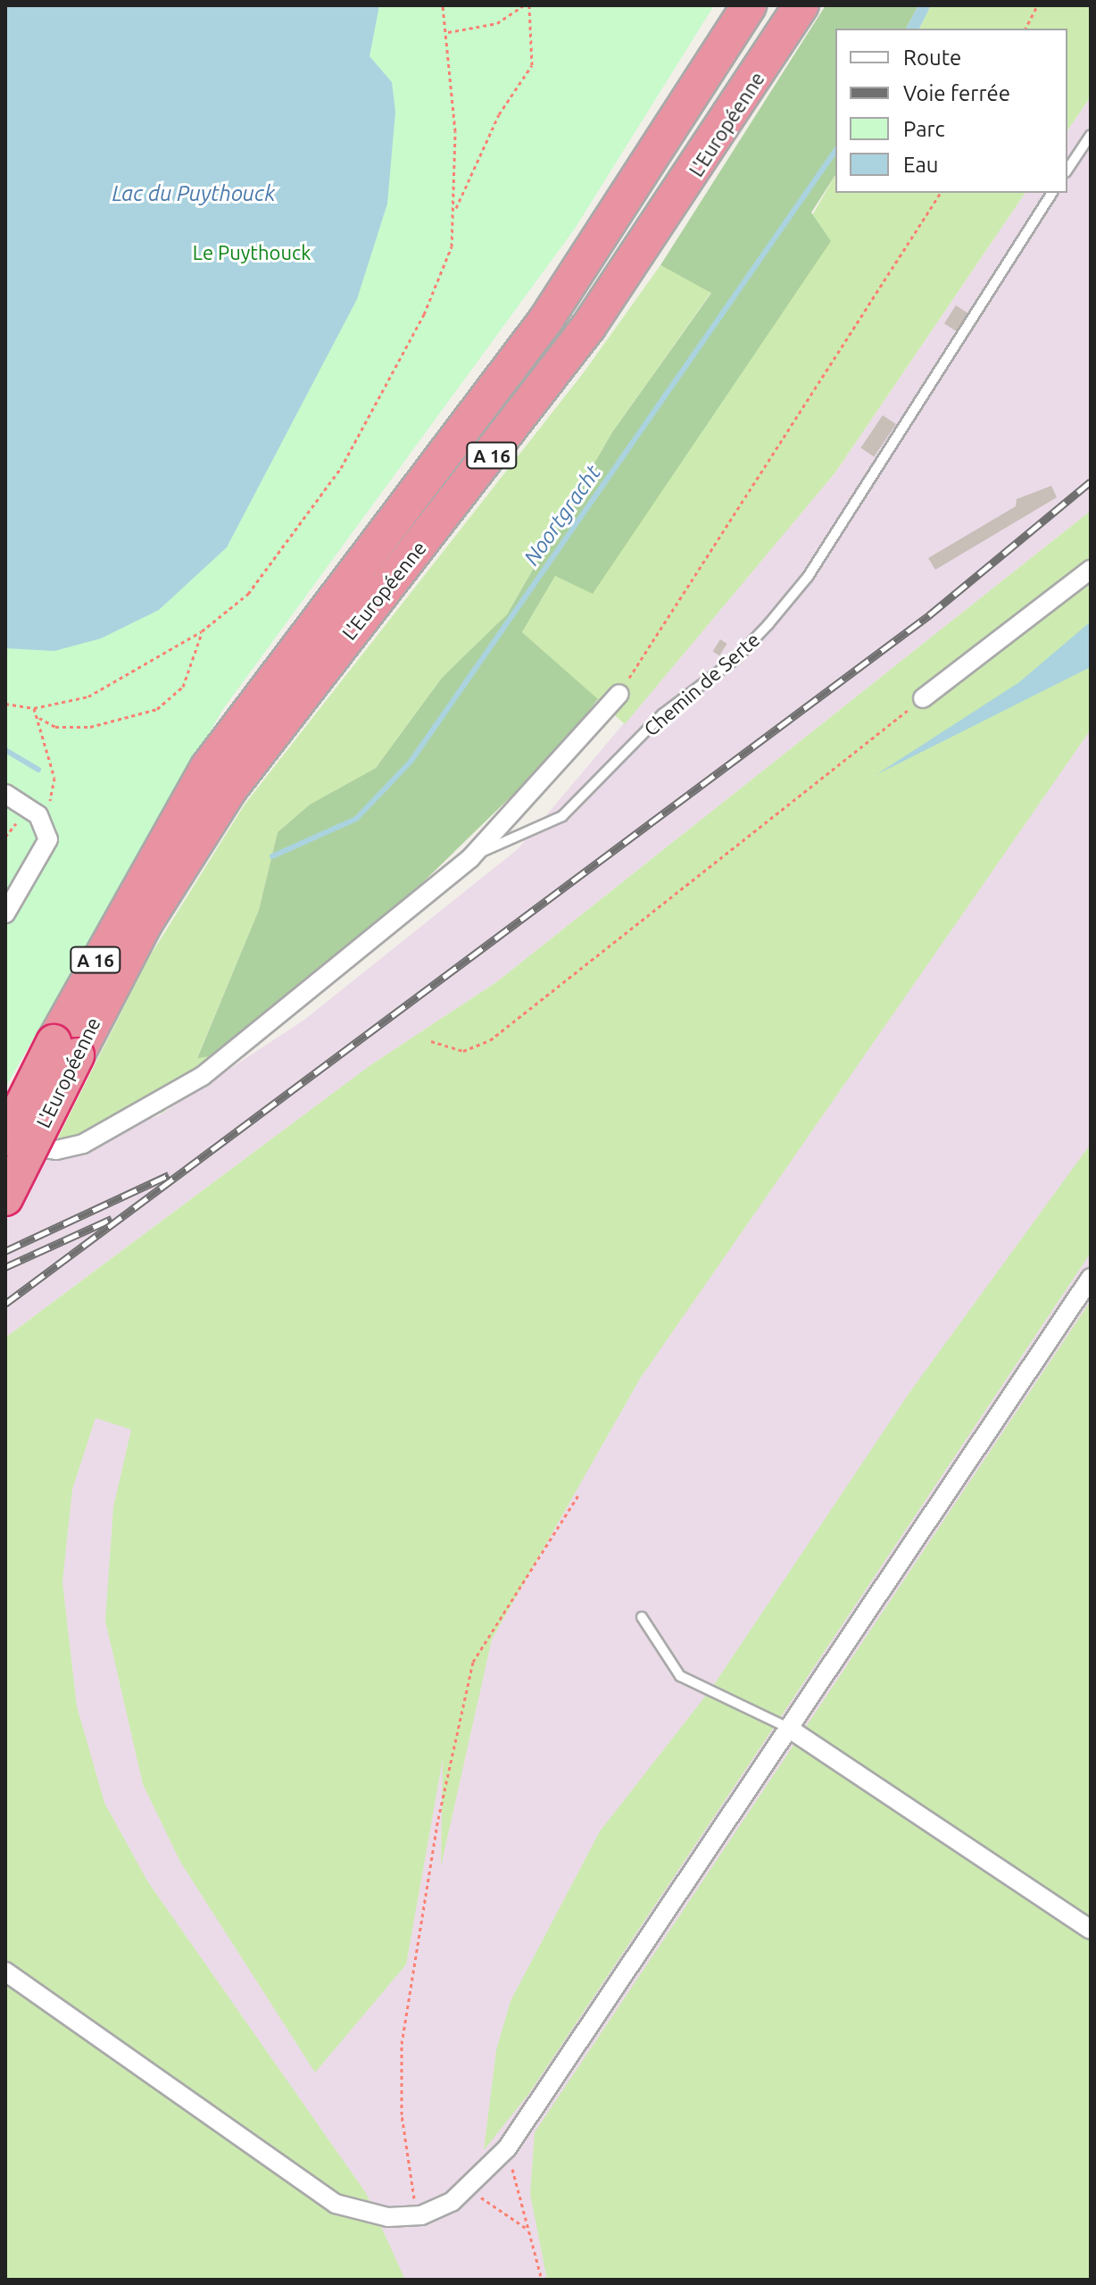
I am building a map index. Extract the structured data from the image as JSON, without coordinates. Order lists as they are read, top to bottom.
{
  "streets": {
    "highway": ["L'Européenne", "A 16"],
    "street": ["Chemin de Serte"]
  },
  "crossings": [
    ["L'Européenne", "Chemin de Serte"]
  ],
  "water": ["Lac du Puythouck", "Noortgracht"],
  "parks": ["Le Puythouck"],
  "legend": [
    "Route",
    "Voie ferrée",
    "Parc",
    "Eau"
  ]
}
